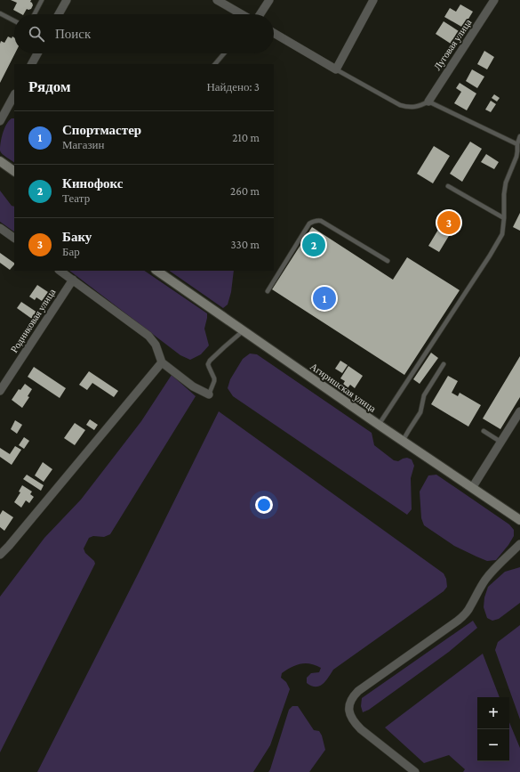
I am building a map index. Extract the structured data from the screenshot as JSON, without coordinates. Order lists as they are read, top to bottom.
{
  "streets": {
    "street": ["Луговая улица", "Родниковая улица", "Агиришская улица"]
  },
  "page": {
    "search": "Поиск",
    "heading": ["Рядом", "Найдено: 3"],
    "list": [
      {
        "mark": "1",
        "name": "Спортмастер",
        "note": "Магазин",
        "value": "210 m"
      },
      {
        "mark": "2",
        "name": "Кинофокс",
        "note": "Театр",
        "value": "260 m"
      },
      {
        "mark": "3",
        "name": "Баку",
        "note": "Бар",
        "value": "330 m"
      }
    ],
    "pins": ["3", "2", "1"],
    "map_buttons": ["+", "−"]
  }
}
